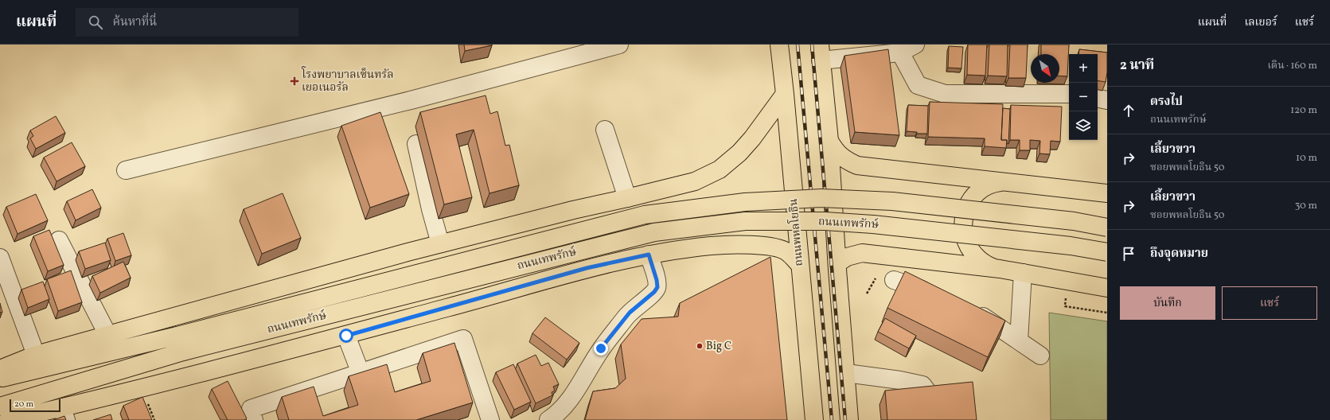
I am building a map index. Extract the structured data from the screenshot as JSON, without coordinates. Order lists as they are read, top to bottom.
{
  "streets": {
    "main road": ["ถนนเทพรักษ์", "ถนนพหลโยธิน"]
  },
  "crossings": [
    ["ถนนเทพรักษ์", "ถนนพหลโยธิน"]
  ],
  "places": {
    "health": ["โรงพยาบาลเซ็นทรัล เยอเนอรัล"],
    "other": ["Big C"]
  },
  "scale_bar": "20 m",
  "north": "bottom right",
  "page": {
    "header": "แผนที่",
    "search": "ค้นหาที่นี่",
    "nav": ["แผนที่", "เลเยอร์", "แชร์"],
    "heading": ["2 นาที", "เดิน · 160 m"],
    "map_buttons": ["+", "−"],
    "list": [
      ["ตรงไป", "ถนนเทพรักษ์", "120 m"],
      ["เลี้ยวขวา", "ซอยพหลโยธิน 50", "10 m"],
      ["เลี้ยวขวา", "ซอยพหลโยธิน 50", "30 m"],
      "ถึงจุดหมาย"
    ],
    "buttons": ["บันทึก", "แชร์"],
    "scale": "20 m"
  }
}
